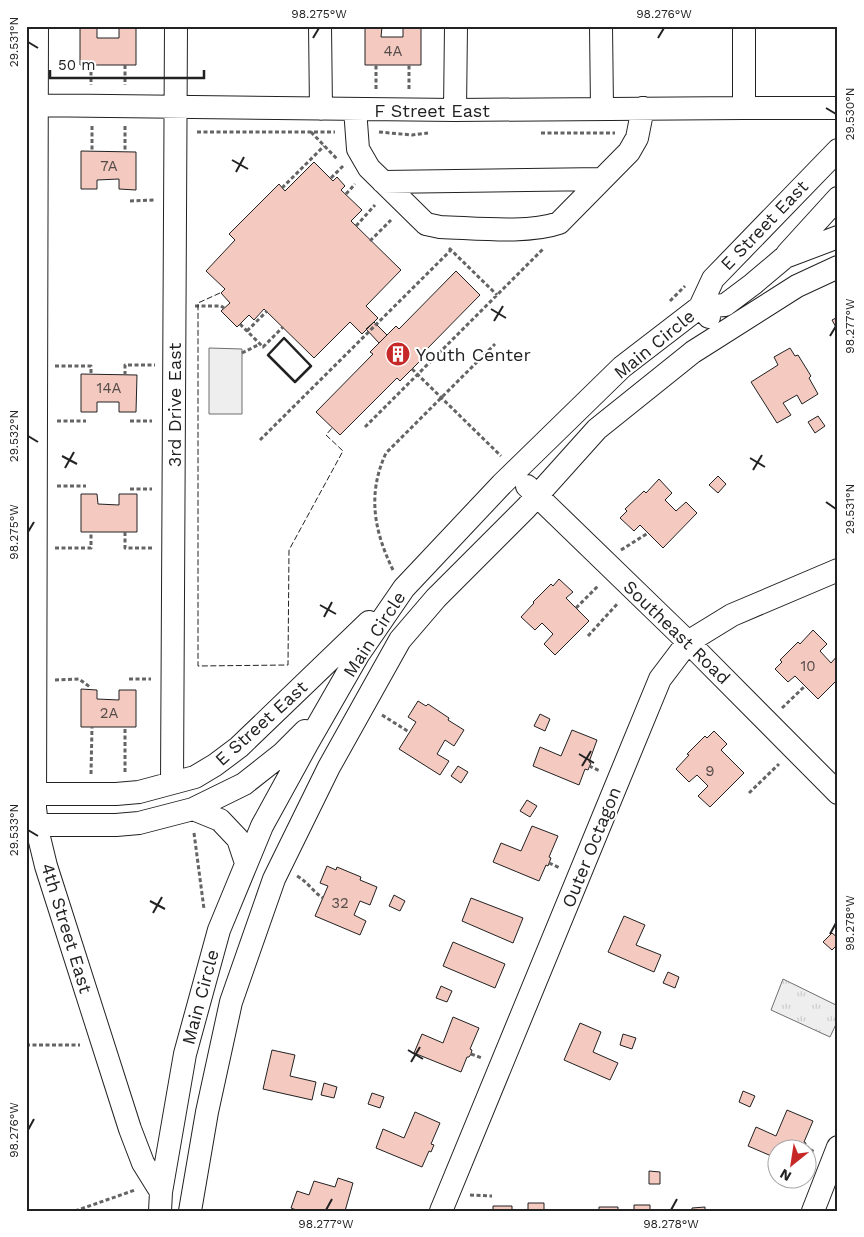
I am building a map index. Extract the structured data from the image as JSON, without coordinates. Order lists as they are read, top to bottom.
{
  "streets": {
    "street": [
      "F Street East",
      "E Street East",
      "Main Circle",
      "3rd Drive East",
      "Southeast Road",
      "Outer Octagon",
      "4th Street East"
    ]
  },
  "crossings": [
    ["F Street East", "3rd Drive East"],
    ["F Street East", "4th Street East"],
    ["E Street East", "Main Circle"],
    ["E Street East", "3rd Drive East"],
    ["E Street East", "4th Street East"],
    ["Main Circle", "Southeast Road"],
    ["Main Circle", "4th Street East"],
    ["Southeast Road", "Outer Octagon"]
  ],
  "places": {
    "building": ["Youth Center"]
  },
  "house_numbers": [
    "4A",
    "7A",
    "14A",
    "10",
    "2A",
    "9",
    "32"
  ],
  "scale_bar": "50 m",
  "north": "bottom left",
  "coordinates": [
    "98.275°W",
    "98.276°W",
    "29.531°N",
    "29.530°N",
    "98.277°W",
    "29.532°N",
    "29.533°N",
    "98.278°W"
  ]
}
